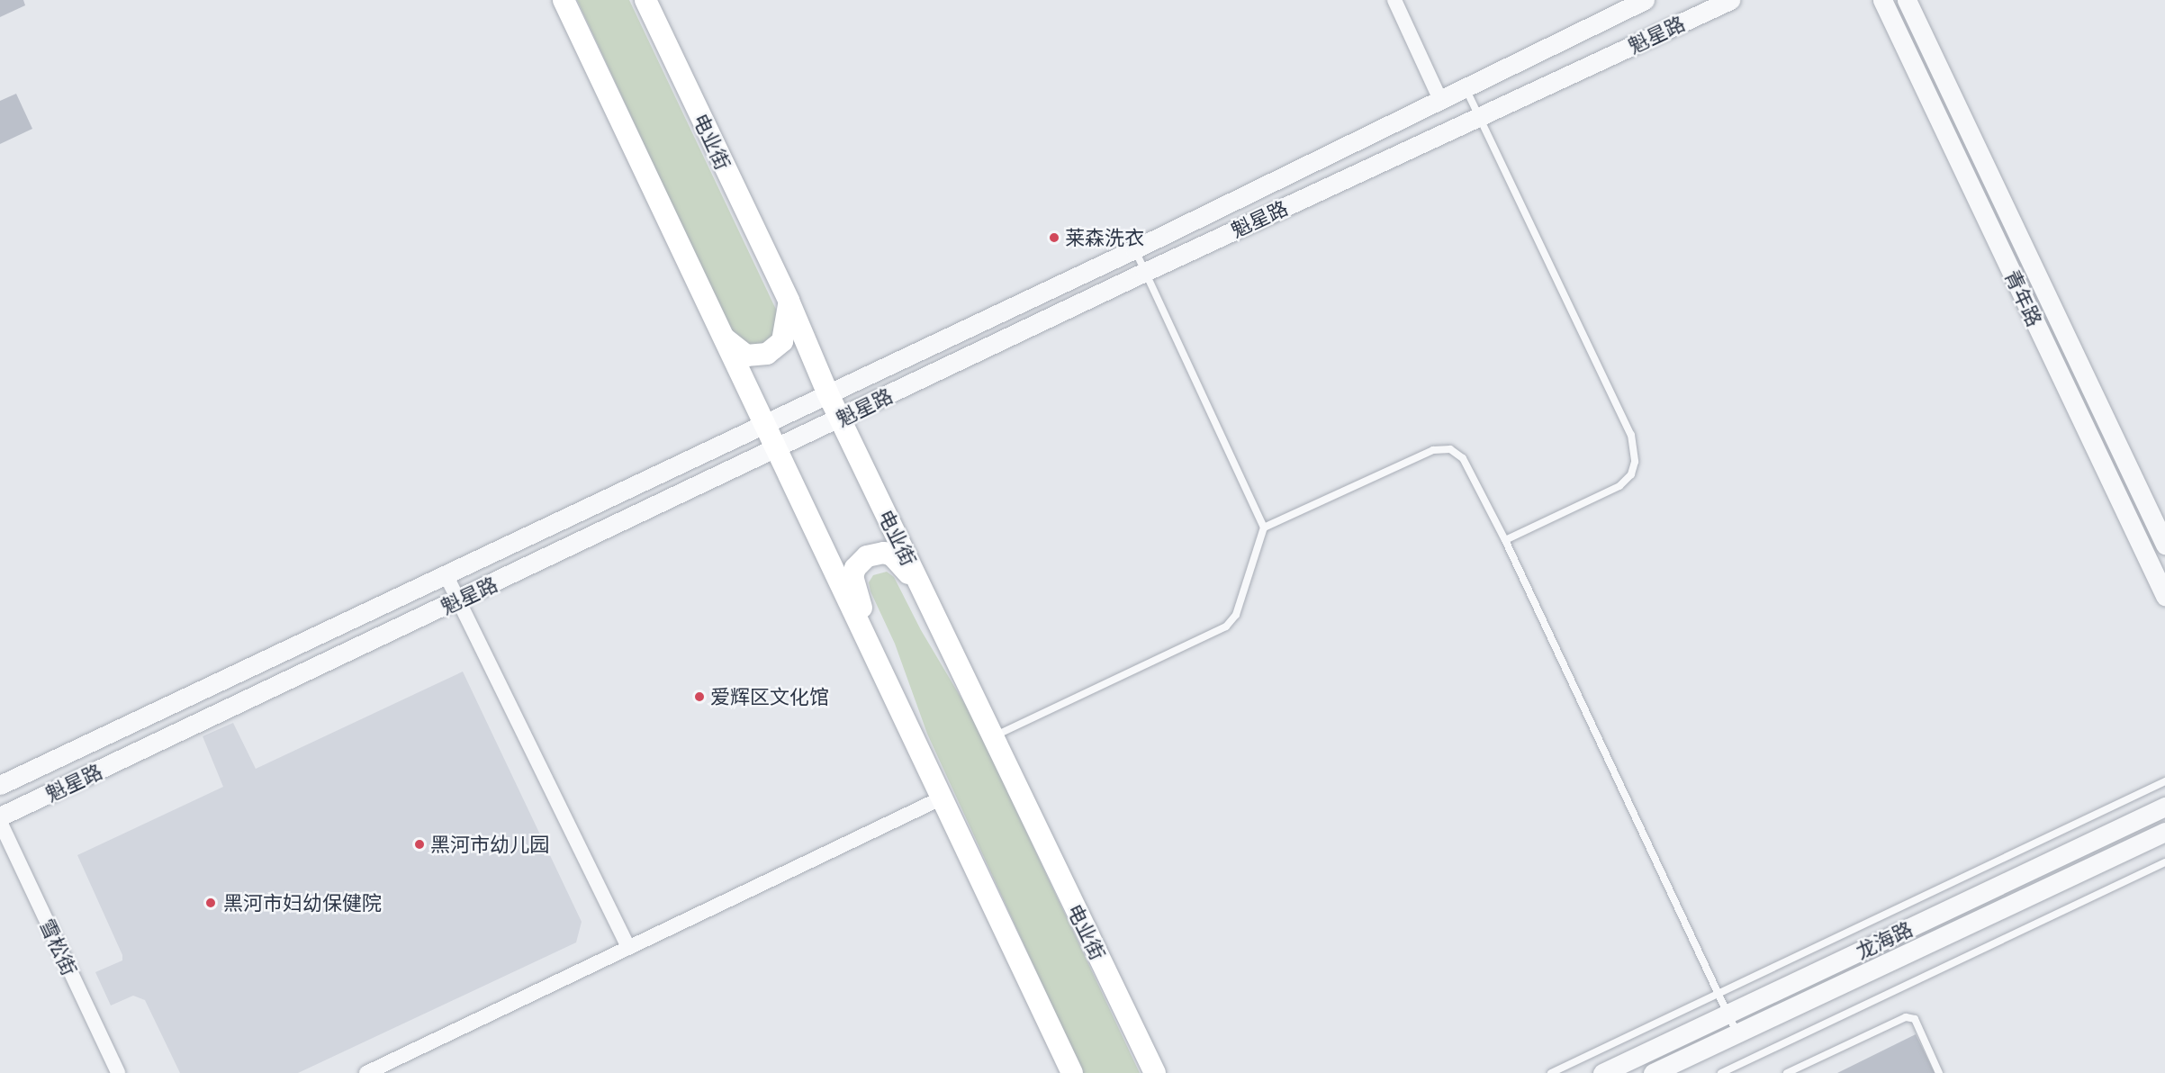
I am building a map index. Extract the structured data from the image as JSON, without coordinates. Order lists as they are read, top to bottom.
{
  "streets": {
    "main road": ["电业街"],
    "street": [
      "魁星路",
      "青年路",
      "龙海路",
      "雪松街"
    ]
  },
  "crossings": [
    ["魁星路", "电业街"]
  ],
  "places": [
    "莱森洗衣",
    "爱辉区文化馆",
    "黑河市幼儿园",
    "黑河市妇幼保健院"
  ]
}
